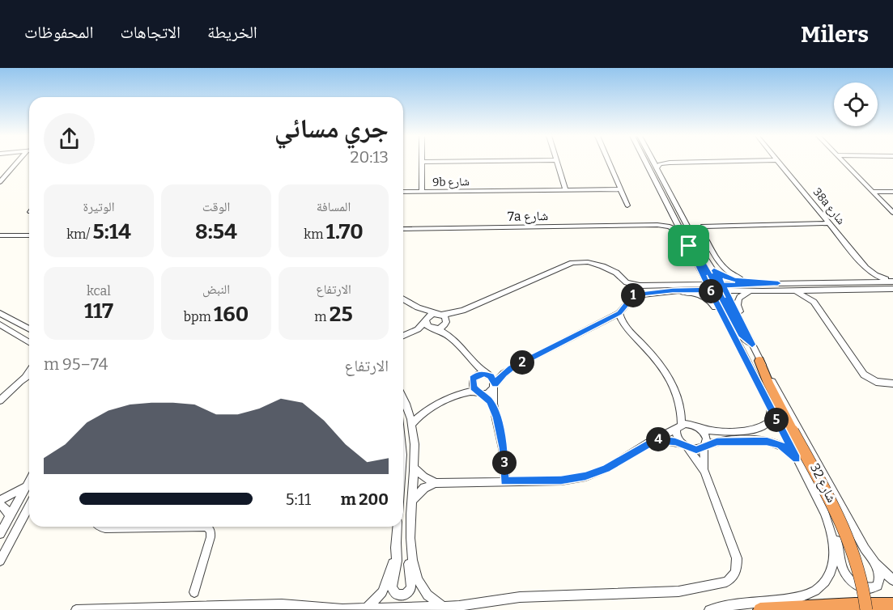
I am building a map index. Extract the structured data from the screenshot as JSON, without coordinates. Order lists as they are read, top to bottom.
{
  "streets": {
    "street": [
      "9b شارع",
      "38a شارع",
      "7a شارع",
      "شارع 32"
    ]
  },
  "crossings": [
    ["7a شارع", "شارع 32"]
  ],
  "page": {
    "header": "Milers",
    "nav": ["الخريطة", "الاتجاهات", "المحفوظات"],
    "heading": ["جري مسائي", "20:13"],
    "stats": [
      ["المسافة", "1.70 km"],
      ["الوقت", "8:54"],
      ["الوتيرة", "5:14 /km"],
      ["الارتفاع", "25 m"],
      ["النبض", "160 bpm"],
      ["kcal", "117"]
    ],
    "pins": [
      "6",
      "1",
      "2",
      "5",
      "4",
      "3"
    ],
    "chart": ["الارتفاع", "74–95 m"],
    "list": [
      {
        "name": "200 m",
        "note": "5:11"
      }
    ]
  }
}
